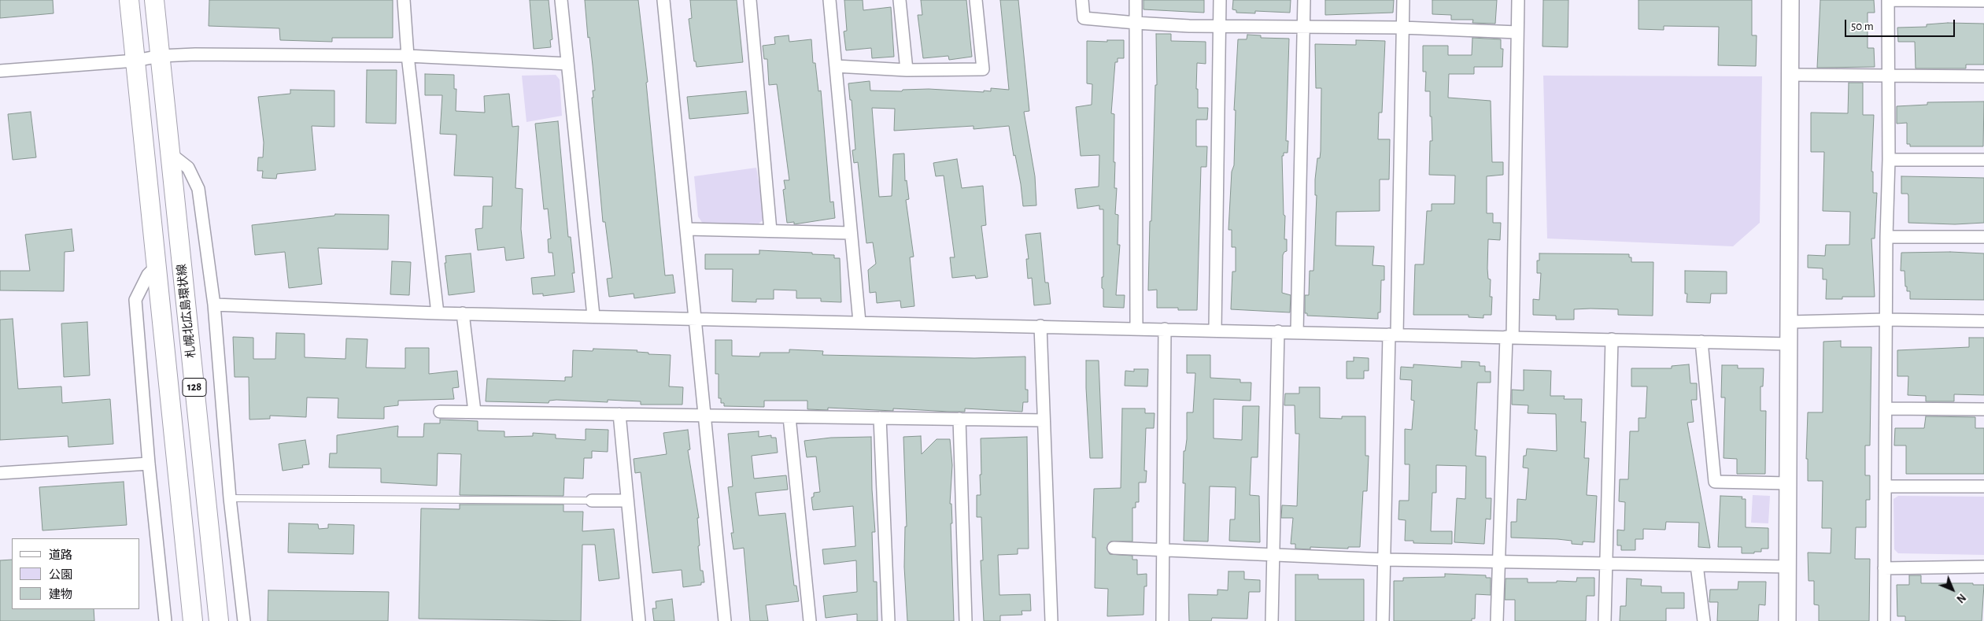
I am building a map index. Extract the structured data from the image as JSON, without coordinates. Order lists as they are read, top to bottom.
{
  "streets": {
    "main road": ["札幌北広島環状線", "128"]
  },
  "legend": ["道路", "公園", "建物"],
  "scale_bar": "50 m",
  "north": "bottom right"
}
